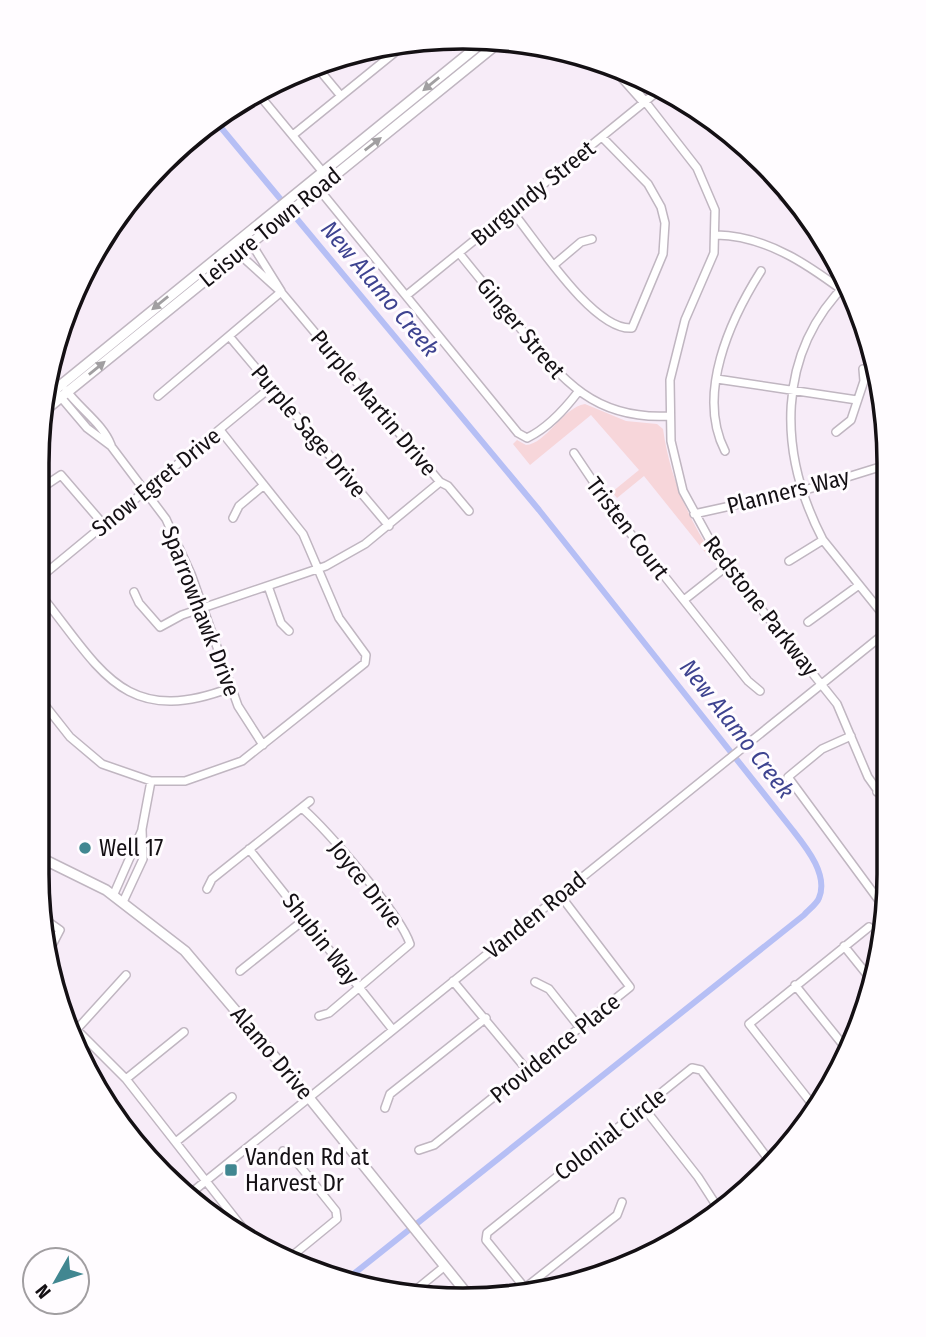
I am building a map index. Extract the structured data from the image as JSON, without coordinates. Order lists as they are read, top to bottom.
{
  "streets": {
    "main road": ["Leisure Town Road", "Alamo Drive"],
    "street": [
      "Burgundy Street",
      "Ginger Street",
      "Purple Martin Drive",
      "Purple Sage Drive",
      "Snow Egret Drive",
      "Planners Way",
      "Tristen Court",
      "Redstone Parkway",
      "Sparrowhawk Drive",
      "Joyce Drive",
      "Vanden Road",
      "Shubin Way",
      "Providence Place",
      "Colonial Circle"
    ]
  },
  "crossings": [
    ["Burgundy Street", "Ginger Street"],
    ["Burgundy Street", "Redstone Parkway"],
    ["Leisure Town Road", "Purple Martin Drive"],
    ["Leisure Town Road", "Sparrowhawk Drive"],
    ["Ginger Street", "Redstone Parkway"],
    ["Purple Sage Drive", "Snow Egret Drive"],
    ["Snow Egret Drive", "Sparrowhawk Drive"],
    ["Planners Way", "Redstone Parkway"],
    ["Redstone Parkway", "Vanden Road"],
    ["Joyce Drive", "Shubin Way"],
    ["Vanden Road", "Shubin Way"],
    ["Vanden Road", "Providence Place"],
    ["Vanden Road", "Alamo Drive"]
  ],
  "water": ["New Alamo Creek"],
  "places": {
    "other": ["Well 17"],
    "transit": ["Vanden Rd at Harvest Dr"]
  },
  "north": "bottom left"
}
